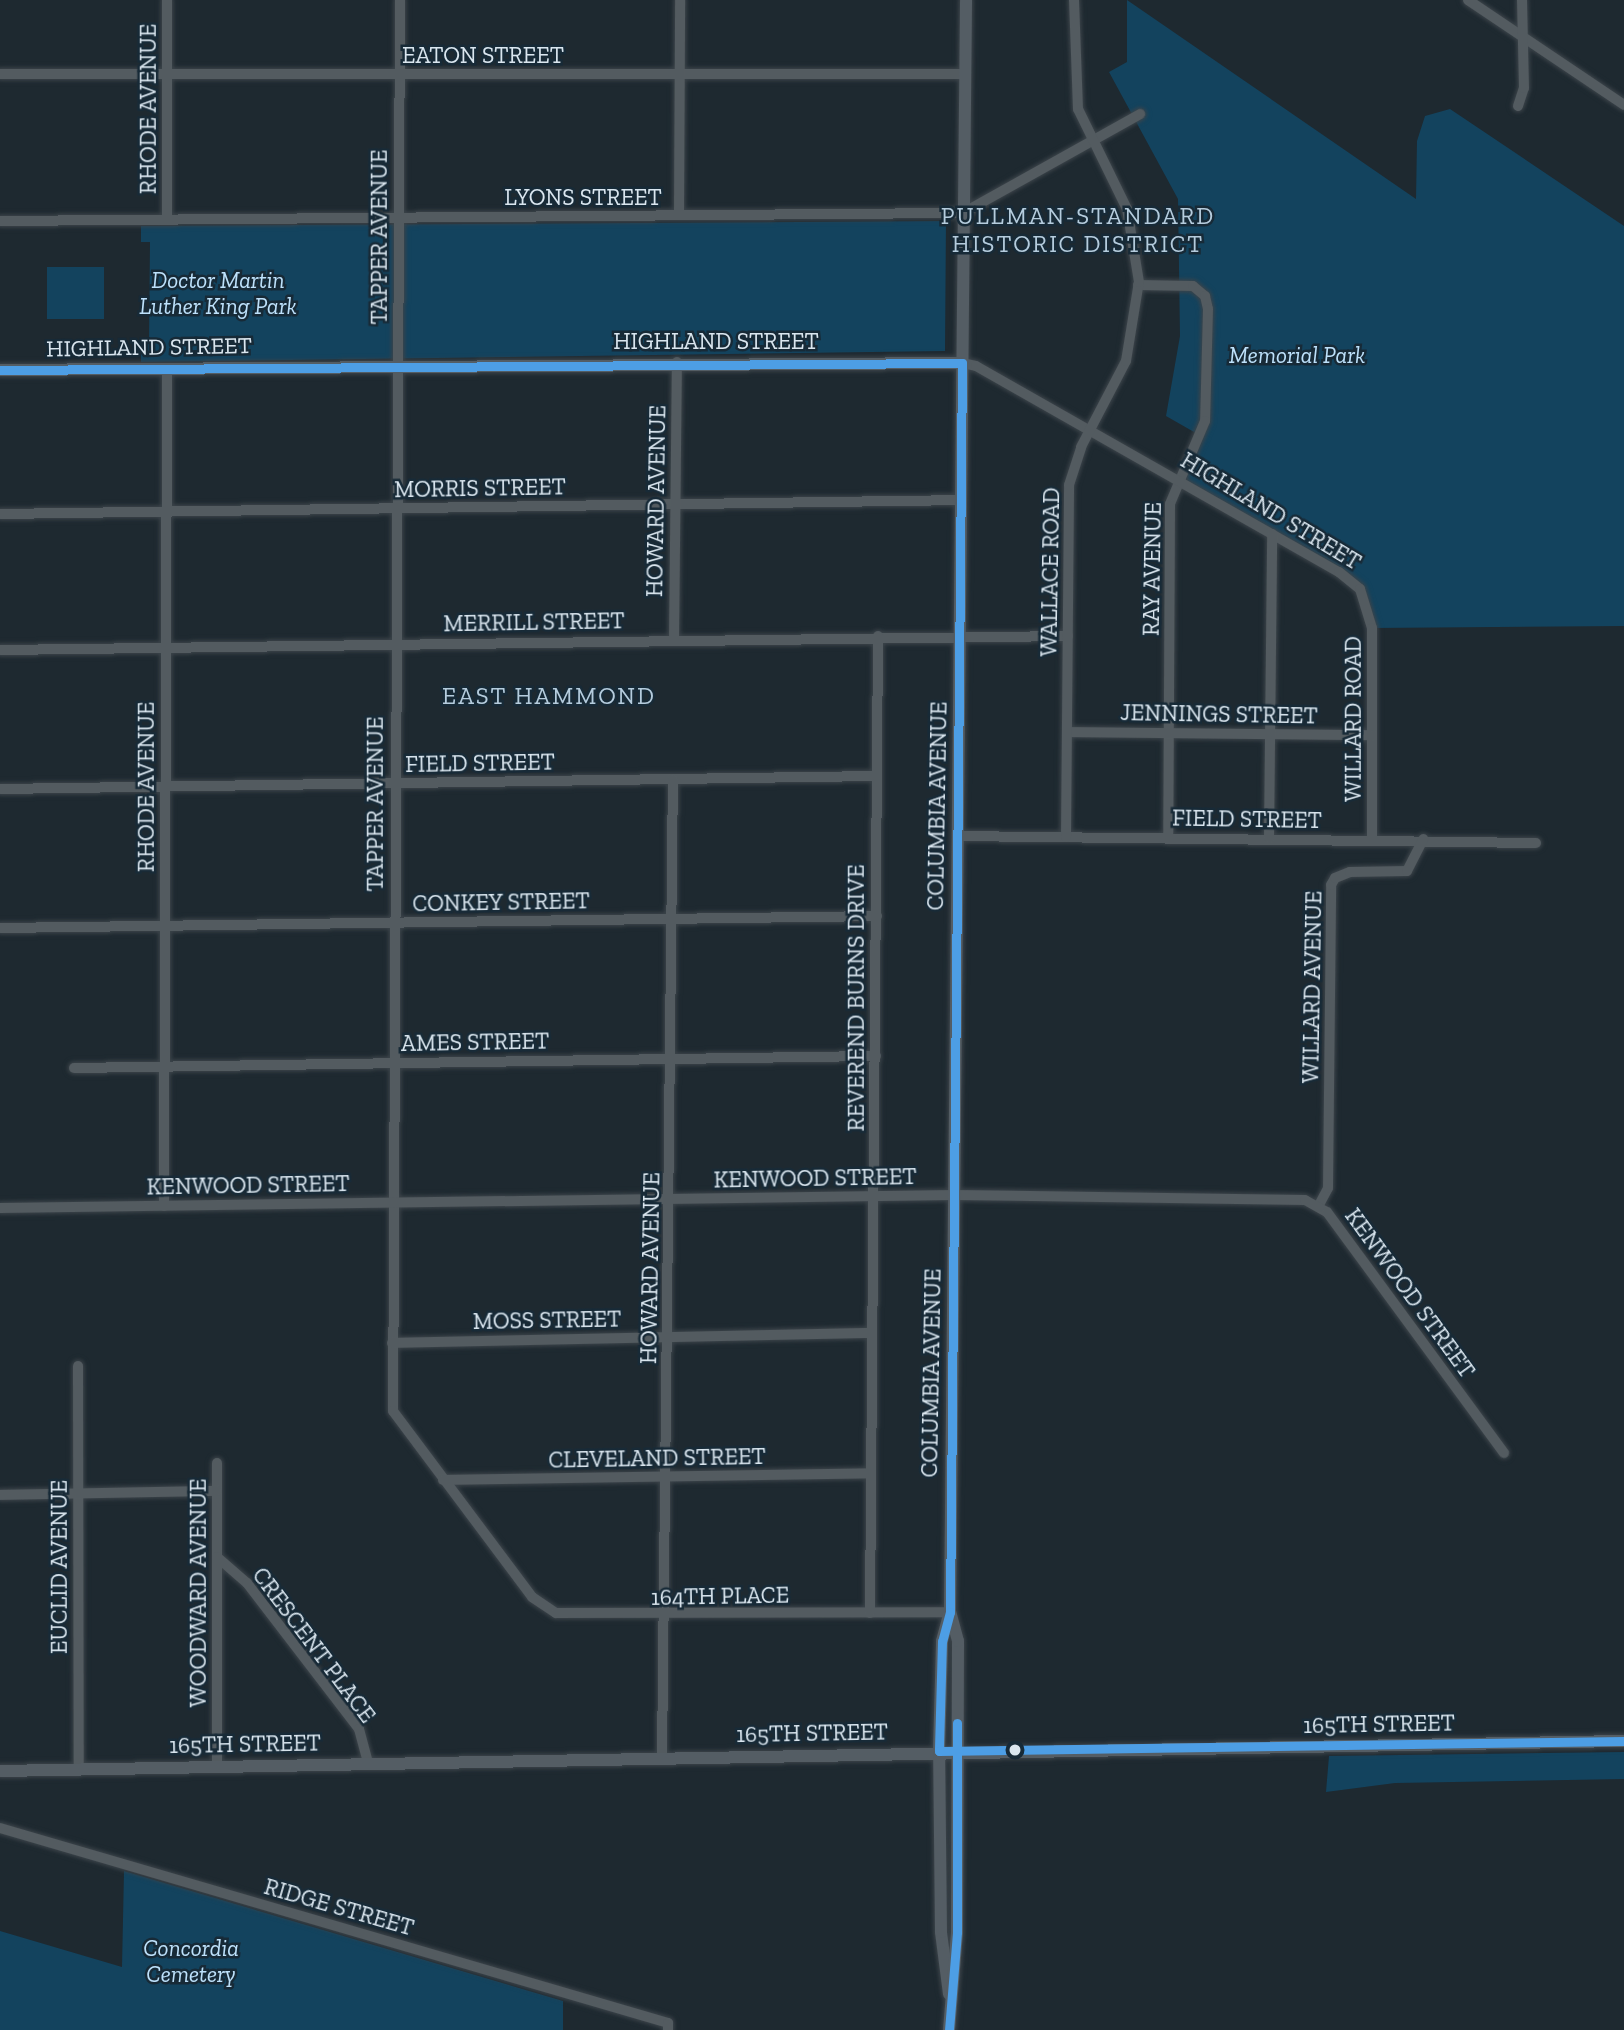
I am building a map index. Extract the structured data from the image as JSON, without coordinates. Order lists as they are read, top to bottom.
{
  "streets": {
    "street": [
      "EATON STREET",
      "RHODE AVENUE",
      "LYONS STREET",
      "TAPPER AVENUE",
      "HIGHLAND STREET",
      "MORRIS STREET",
      "HOWARD AVENUE",
      "RAY AVENUE",
      "WALLACE ROAD",
      "MERRILL STREET",
      "JENNINGS STREET",
      "WILLARD ROAD",
      "FIELD STREET",
      "COLUMBIA AVENUE",
      "CONKEY STREET",
      "WILLARD AVENUE",
      "REVEREND BURNS DRIVE",
      "AMES STREET",
      "KENWOOD STREET",
      "MOSS STREET",
      "CLEVELAND STREET",
      "EUCLID AVENUE",
      "WOODWARD AVENUE",
      "164TH PLACE",
      "CRESCENT PLACE",
      "165TH STREET",
      "RIDGE STREET"
    ]
  },
  "crossings": [
    ["EATON STREET", "RHODE AVENUE"],
    ["EATON STREET", "TAPPER AVENUE"],
    ["EATON STREET", "COLUMBIA AVENUE"],
    ["RHODE AVENUE", "LYONS STREET"],
    ["RHODE AVENUE", "HIGHLAND STREET"],
    ["RHODE AVENUE", "MORRIS STREET"],
    ["RHODE AVENUE", "MERRILL STREET"],
    ["RHODE AVENUE", "FIELD STREET"],
    ["RHODE AVENUE", "CONKEY STREET"],
    ["RHODE AVENUE", "AMES STREET"],
    ["RHODE AVENUE", "KENWOOD STREET"],
    ["LYONS STREET", "TAPPER AVENUE"],
    ["LYONS STREET", "WALLACE ROAD"],
    ["LYONS STREET", "COLUMBIA AVENUE"],
    ["TAPPER AVENUE", "HIGHLAND STREET"],
    ["TAPPER AVENUE", "MORRIS STREET"],
    ["TAPPER AVENUE", "MERRILL STREET"],
    ["TAPPER AVENUE", "FIELD STREET"],
    ["TAPPER AVENUE", "CONKEY STREET"],
    ["TAPPER AVENUE", "AMES STREET"],
    ["TAPPER AVENUE", "KENWOOD STREET"],
    ["TAPPER AVENUE", "MOSS STREET"],
    ["TAPPER AVENUE", "CLEVELAND STREET"],
    ["TAPPER AVENUE", "164TH PLACE"],
    ["HIGHLAND STREET", "HOWARD AVENUE"],
    ["HIGHLAND STREET", "RAY AVENUE"],
    ["HIGHLAND STREET", "WALLACE ROAD"],
    ["HIGHLAND STREET", "WILLARD ROAD"],
    ["HIGHLAND STREET", "COLUMBIA AVENUE"],
    ["MORRIS STREET", "HOWARD AVENUE"],
    ["MORRIS STREET", "COLUMBIA AVENUE"],
    ["HOWARD AVENUE", "MERRILL STREET"],
    ["HOWARD AVENUE", "FIELD STREET"],
    ["HOWARD AVENUE", "CONKEY STREET"],
    ["HOWARD AVENUE", "AMES STREET"],
    ["HOWARD AVENUE", "KENWOOD STREET"],
    ["HOWARD AVENUE", "MOSS STREET"],
    ["HOWARD AVENUE", "CLEVELAND STREET"],
    ["HOWARD AVENUE", "164TH PLACE"],
    ["HOWARD AVENUE", "165TH STREET"],
    ["RAY AVENUE", "WALLACE ROAD"],
    ["RAY AVENUE", "JENNINGS STREET"],
    ["RAY AVENUE", "FIELD STREET"],
    ["WALLACE ROAD", "MERRILL STREET"],
    ["WALLACE ROAD", "JENNINGS STREET"],
    ["WALLACE ROAD", "FIELD STREET"],
    ["MERRILL STREET", "COLUMBIA AVENUE"],
    ["MERRILL STREET", "REVEREND BURNS DRIVE"],
    ["JENNINGS STREET", "WILLARD ROAD"],
    ["WILLARD ROAD", "FIELD STREET"],
    ["FIELD STREET", "COLUMBIA AVENUE"],
    ["FIELD STREET", "WILLARD AVENUE"],
    ["FIELD STREET", "REVEREND BURNS DRIVE"],
    ["COLUMBIA AVENUE", "KENWOOD STREET"],
    ["COLUMBIA AVENUE", "164TH PLACE"],
    ["COLUMBIA AVENUE", "165TH STREET"],
    ["CONKEY STREET", "REVEREND BURNS DRIVE"],
    ["WILLARD AVENUE", "KENWOOD STREET"],
    ["REVEREND BURNS DRIVE", "AMES STREET"],
    ["REVEREND BURNS DRIVE", "KENWOOD STREET"],
    ["REVEREND BURNS DRIVE", "MOSS STREET"],
    ["REVEREND BURNS DRIVE", "CLEVELAND STREET"],
    ["REVEREND BURNS DRIVE", "164TH PLACE"],
    ["EUCLID AVENUE", "165TH STREET"],
    ["WOODWARD AVENUE", "CRESCENT PLACE"],
    ["WOODWARD AVENUE", "165TH STREET"],
    ["CRESCENT PLACE", "165TH STREET"]
  ],
  "districts": ["PULLMAN-STANDARD HISTORIC DISTRICT", "EAST HAMMOND"],
  "parks": ["Doctor Martin Luther King Park", "Memorial Park", "Concordia Cemetery"]
}
